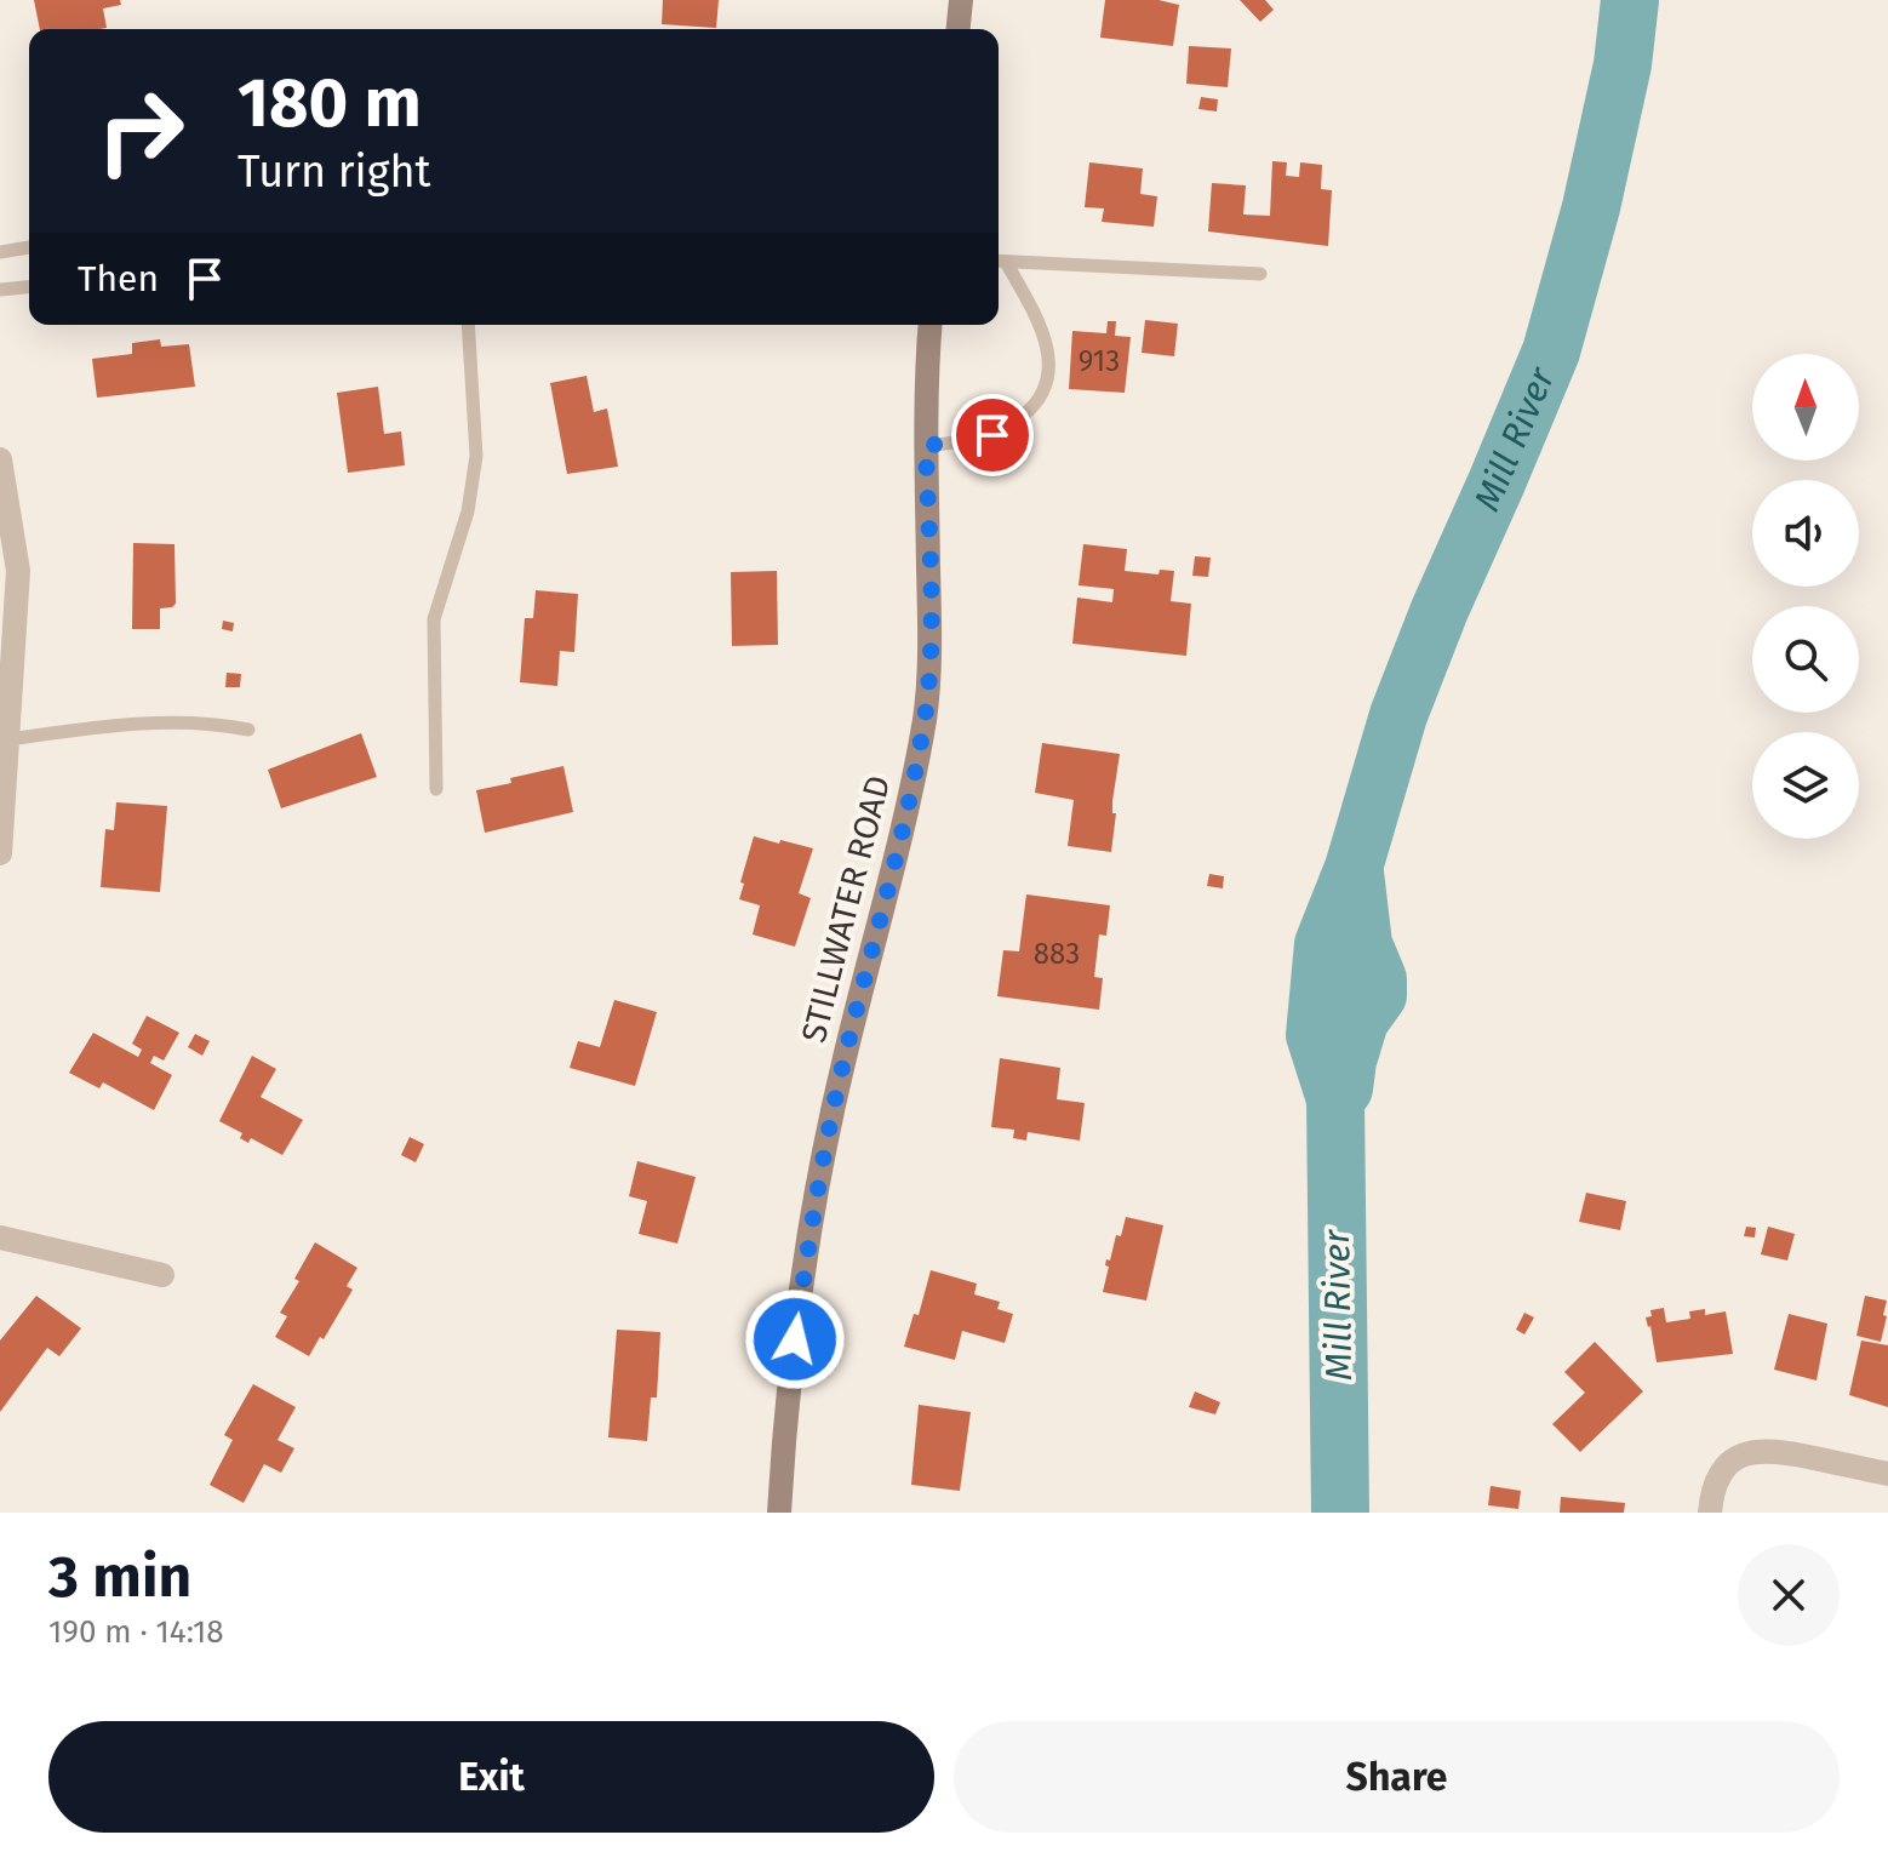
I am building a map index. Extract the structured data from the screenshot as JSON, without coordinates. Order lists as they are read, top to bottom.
{
  "streets": {
    "main road": ["STILLWATER ROAD"]
  },
  "water": ["Mill River"],
  "house_numbers": ["913", "883"],
  "north": "top",
  "page": {
    "turn": ["180 m", "Turn right"],
    "then": "Then",
    "heading": ["3 min", "190 m · 14:18"],
    "buttons": ["Exit", "Share"]
  }
}
